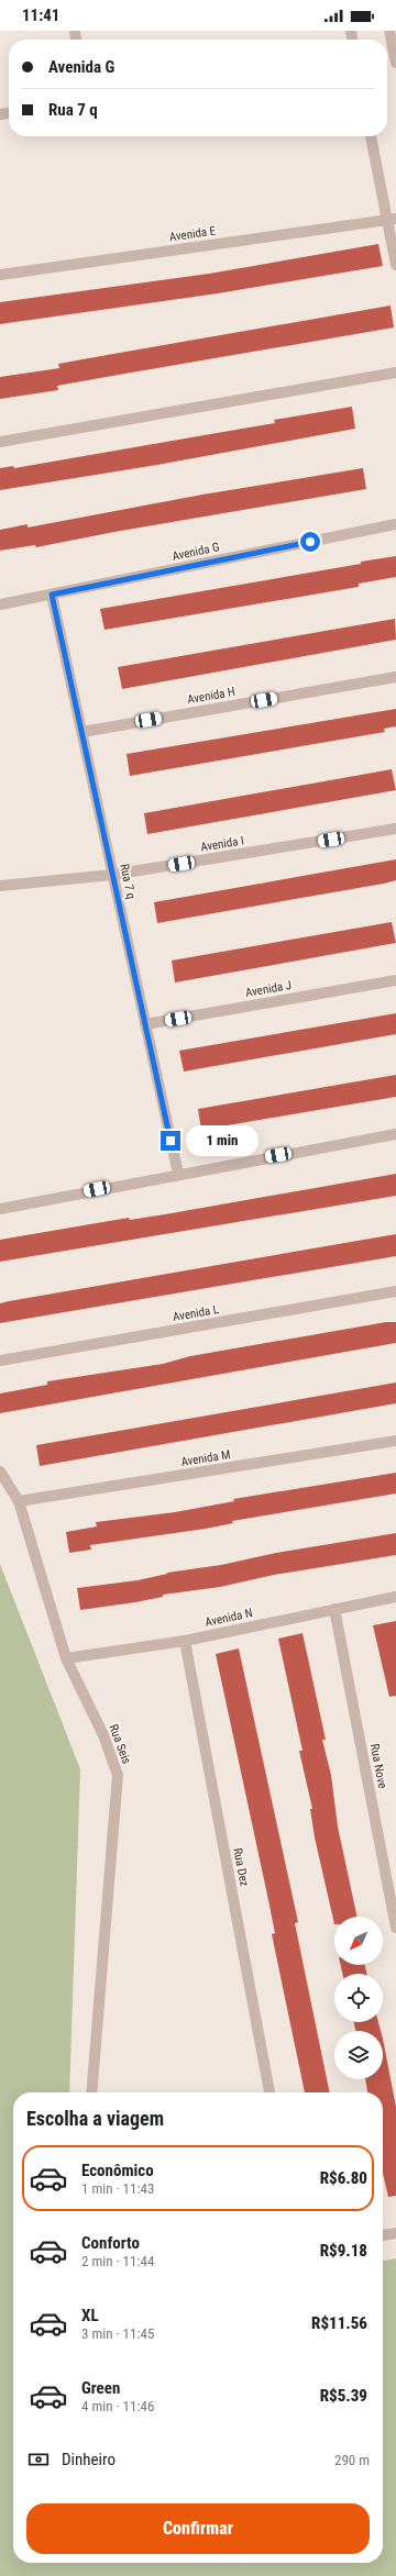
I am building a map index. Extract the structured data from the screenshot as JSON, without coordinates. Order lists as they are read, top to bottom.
{
  "streets": {
    "street": [
      "Avenida E",
      "Avenida G",
      "Avenida H",
      "Avenida I",
      "Rua 7 q",
      "Avenida J",
      "Avenida L",
      "Avenida M",
      "Avenida N",
      "Rua Seis",
      "Rua Nove",
      "Rua Dez"
    ]
  },
  "crossings": [
    ["Avenida G", "Rua 7 q"],
    ["Avenida H", "Rua 7 q"],
    ["Avenida I", "Rua 7 q"],
    ["Rua 7 q", "Avenida J"],
    ["Avenida M", "Rua Seis"],
    ["Avenida N", "Rua Seis"],
    ["Avenida N", "Rua Nove"],
    ["Avenida N", "Rua Dez"]
  ],
  "north": "bottom left",
  "page": {
    "status": "11:41",
    "banner": ["Avenida G", "Rua 7 q"],
    "bubble": "1 min",
    "heading": "Escolha a viagem",
    "list": [
      {
        "name": "Econômico",
        "note": "1 min · 11:43",
        "value": "R$6.80"
      },
      {
        "name": "Conforto",
        "note": "2 min · 11:44",
        "value": "R$9.18"
      },
      {
        "name": "XL",
        "note": "3 min · 11:45",
        "value": "R$11.56"
      },
      {
        "name": "Green",
        "note": "4 min · 11:46",
        "value": "R$5.39"
      }
    ],
    "pay": ["Dinheiro", "290 m"],
    "buttons": "Confirmar"
  }
}
